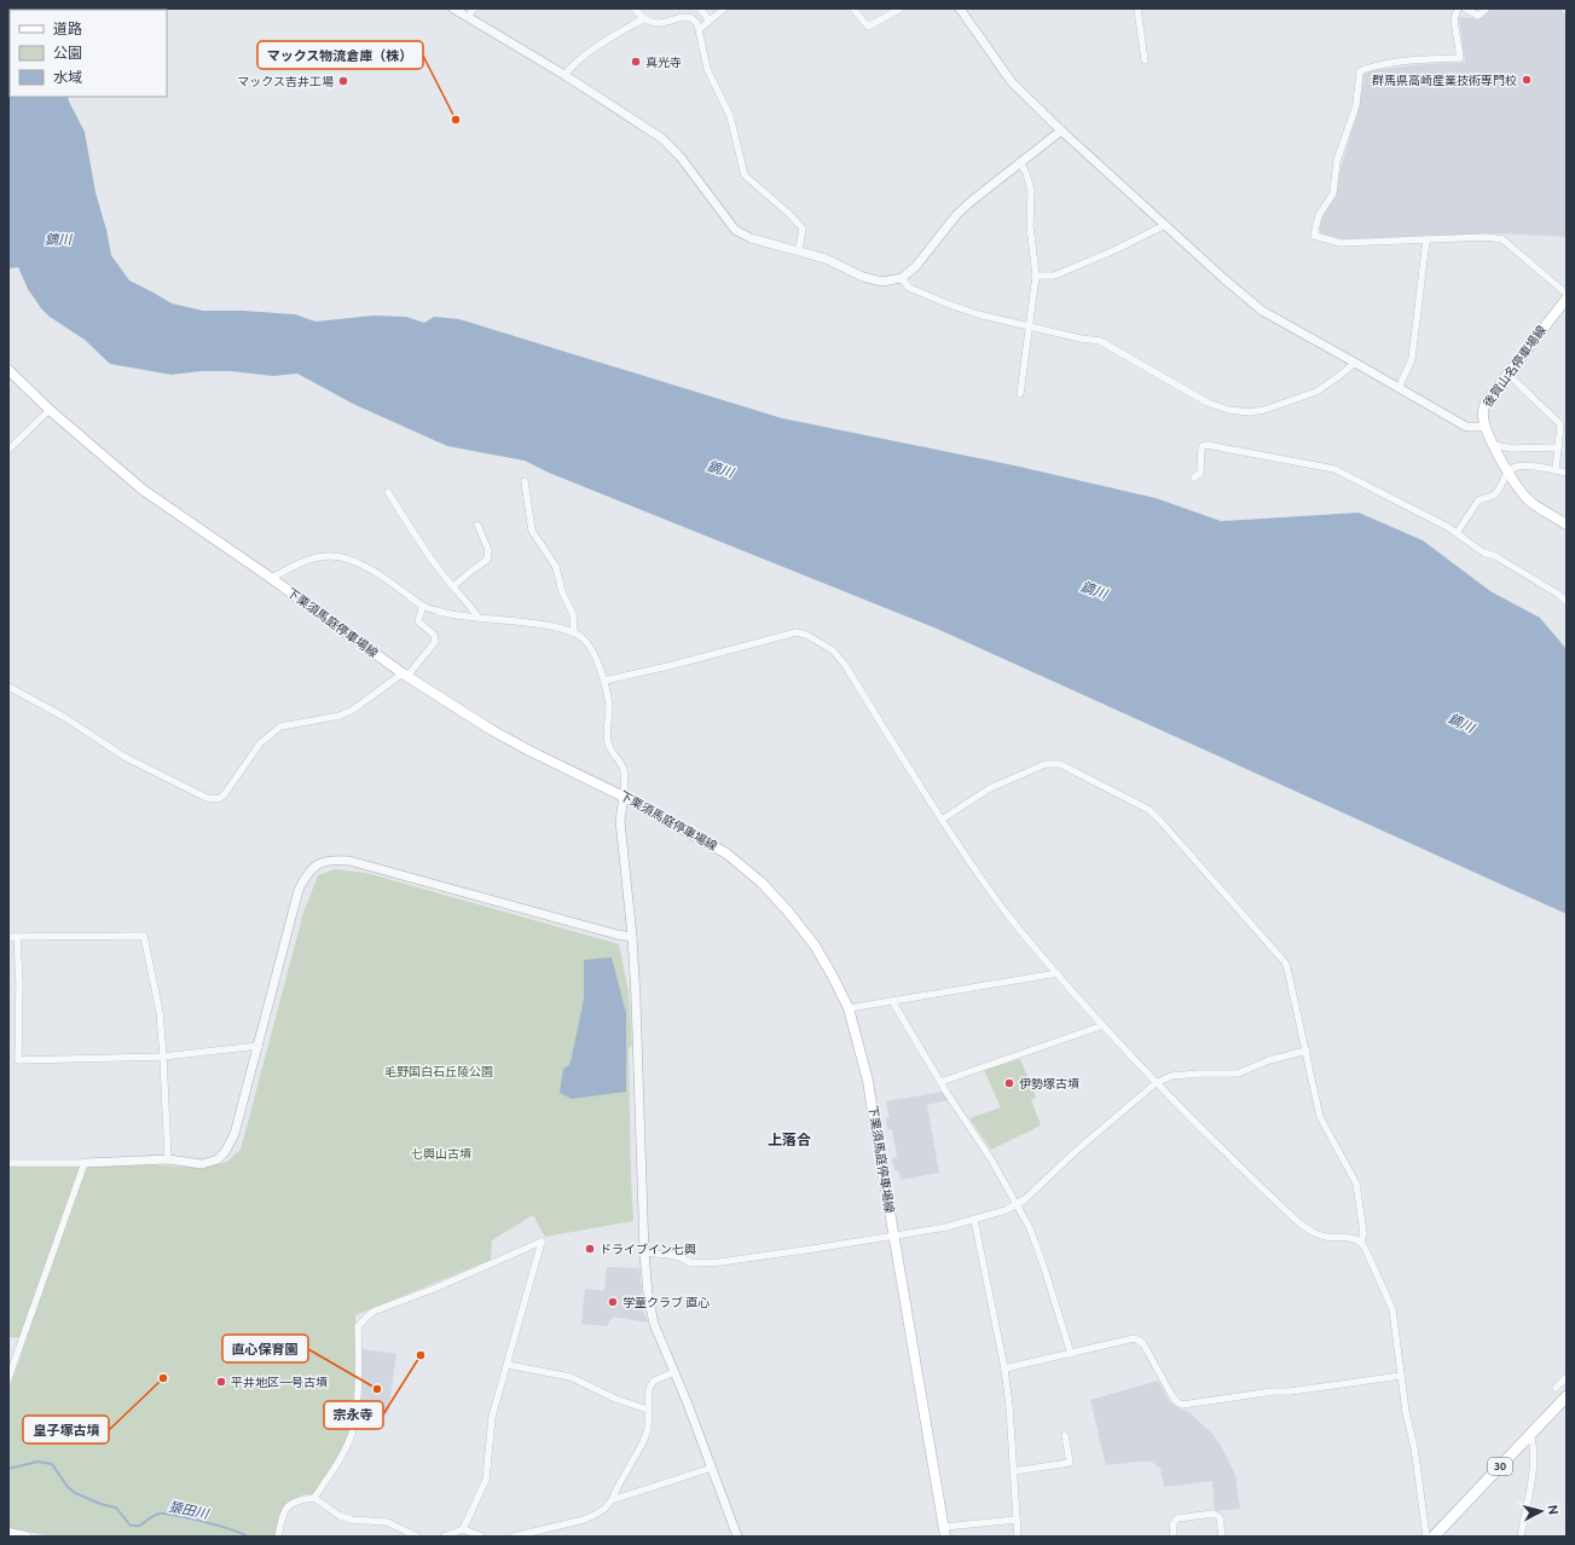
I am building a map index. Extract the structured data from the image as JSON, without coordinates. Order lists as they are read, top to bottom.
{
  "streets": {
    "main road": ["後賀山名停車場線", "下栗須馬庭停車場線", "30"]
  },
  "districts": ["上落合"],
  "water": ["鏑川", "猿田川"],
  "parks": ["毛野国白石丘陵公園", "七輿山古墳"],
  "places": [
    "真光寺",
    "群馬県高崎産業技術専門校",
    "マックス吉井工場",
    "マックス物流倉庫（株）",
    "伊勢塚古墳",
    "ドライブイン七輿",
    "学童クラブ 直心",
    "宗永寺",
    "皇子塚古墳",
    "平井地区一号古墳",
    "直心保育園"
  ],
  "legend": ["道路", "公園", "水域"],
  "north": "right"
}
